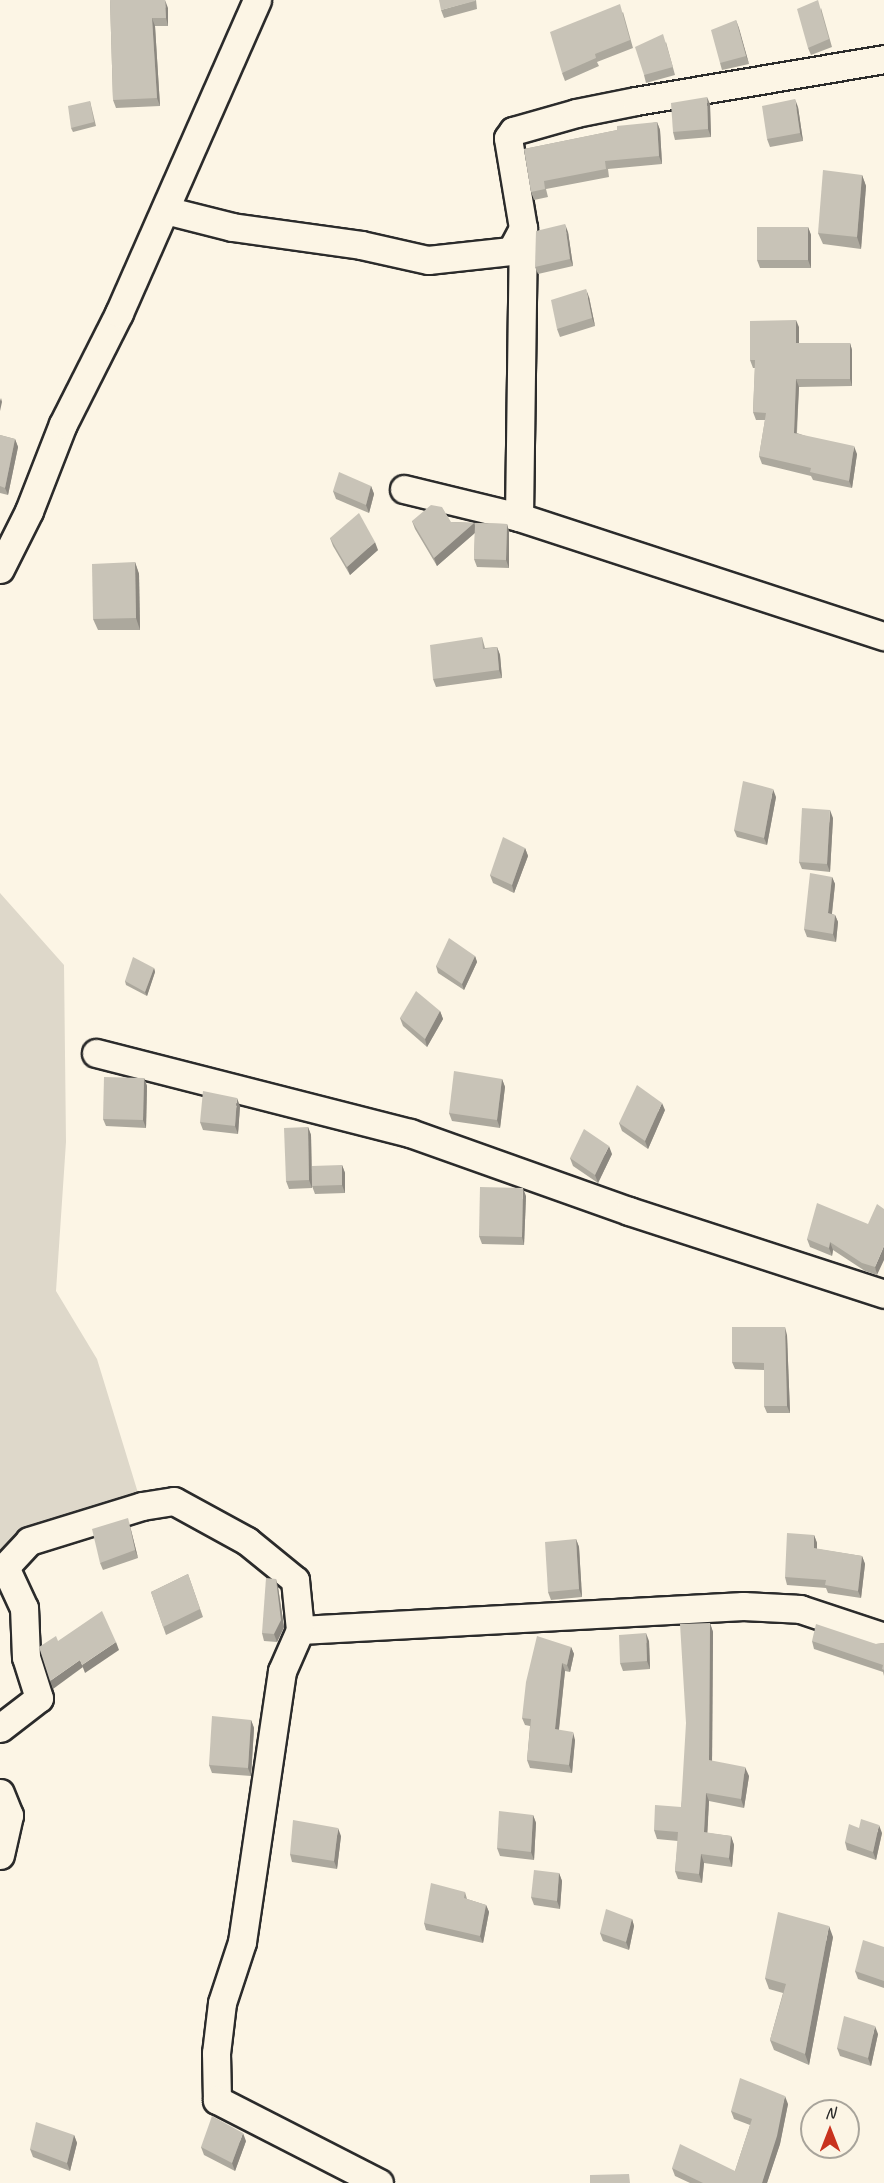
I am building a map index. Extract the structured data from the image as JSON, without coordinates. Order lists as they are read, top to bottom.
{
  "north": "top"
}
